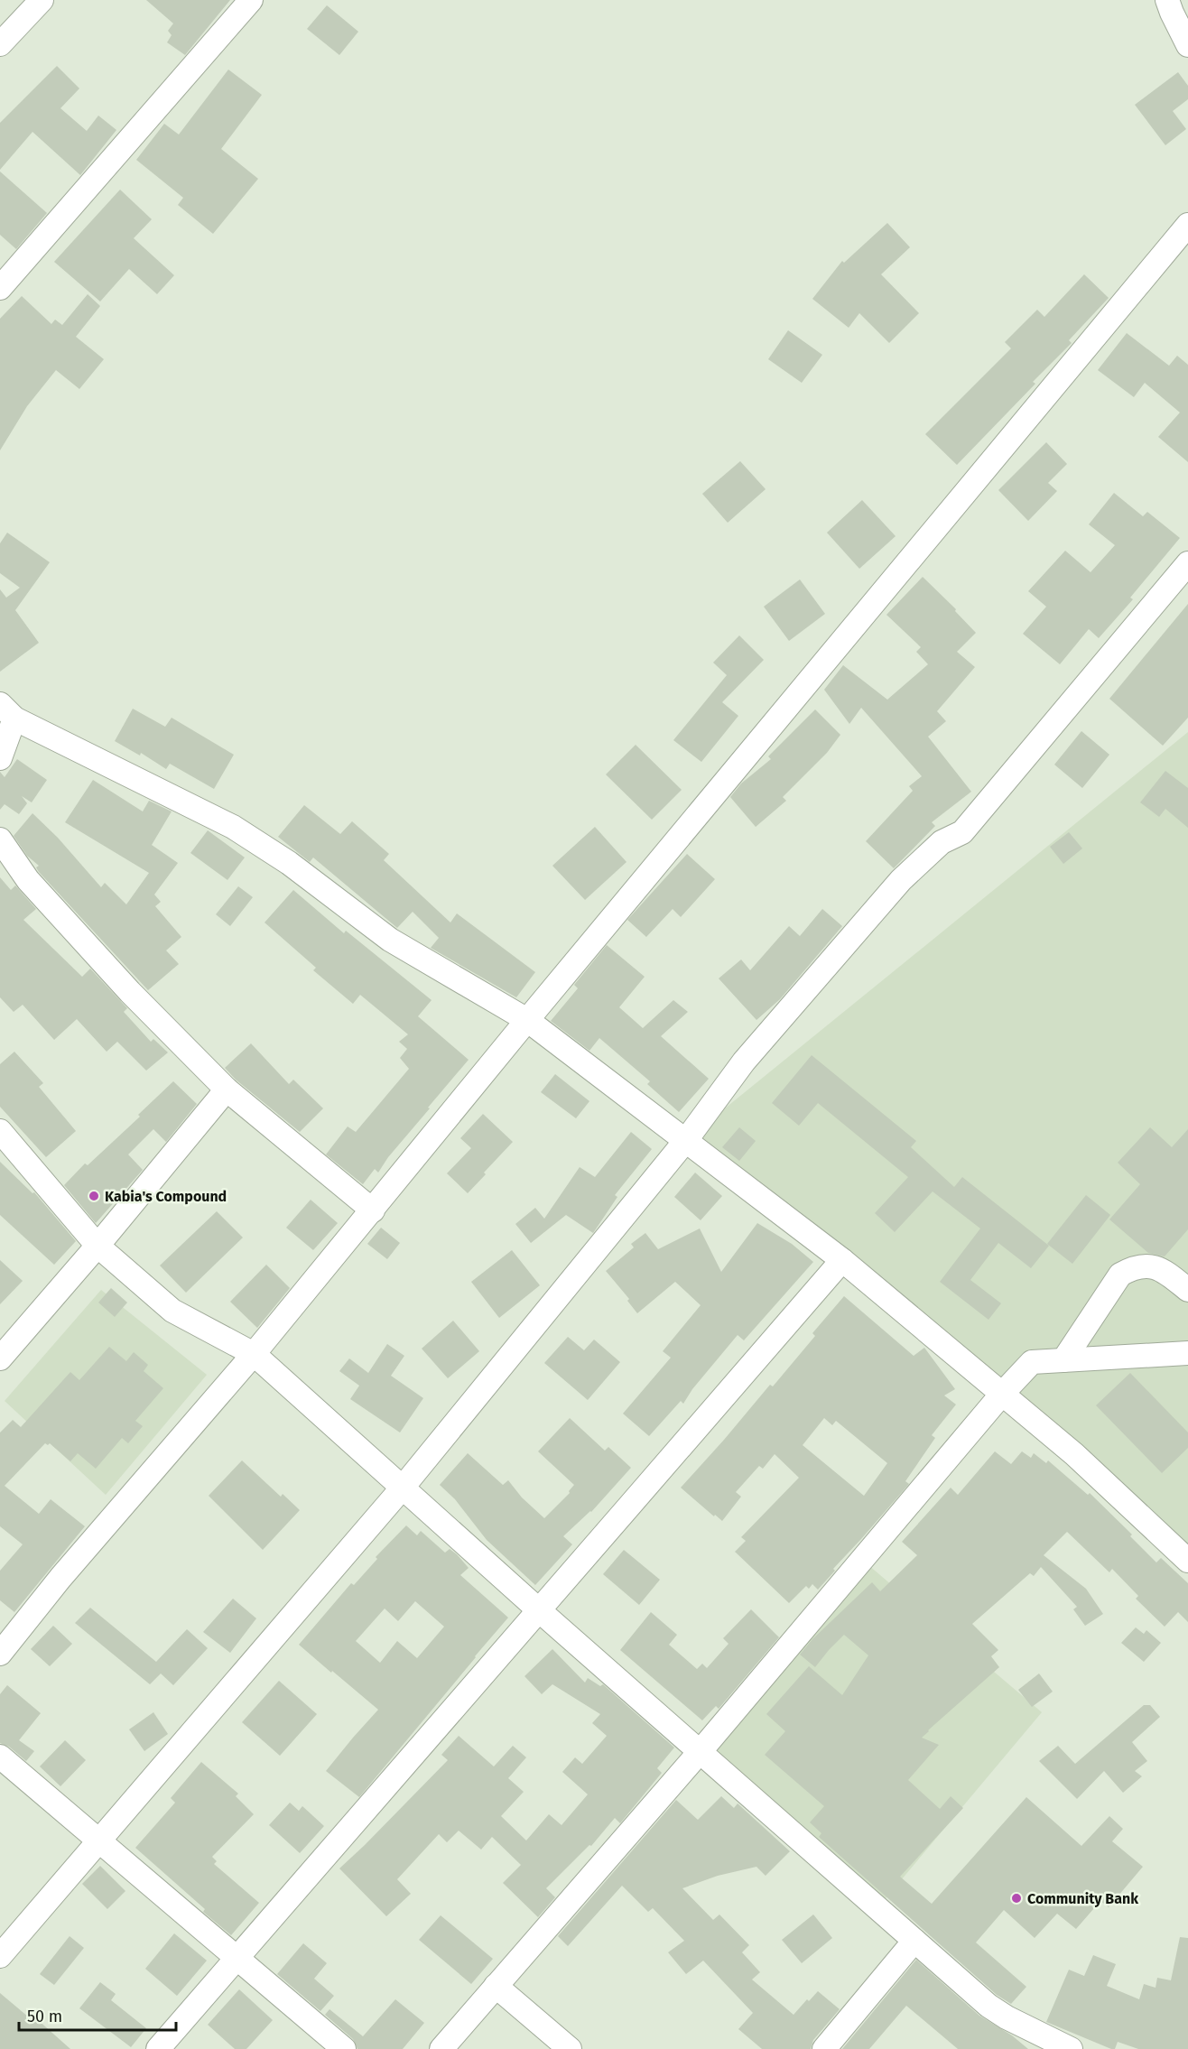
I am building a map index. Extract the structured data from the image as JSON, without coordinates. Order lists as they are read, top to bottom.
{
  "places": ["Kabia's Compound", "Community Bank"],
  "scale_bar": "50 m"
}
